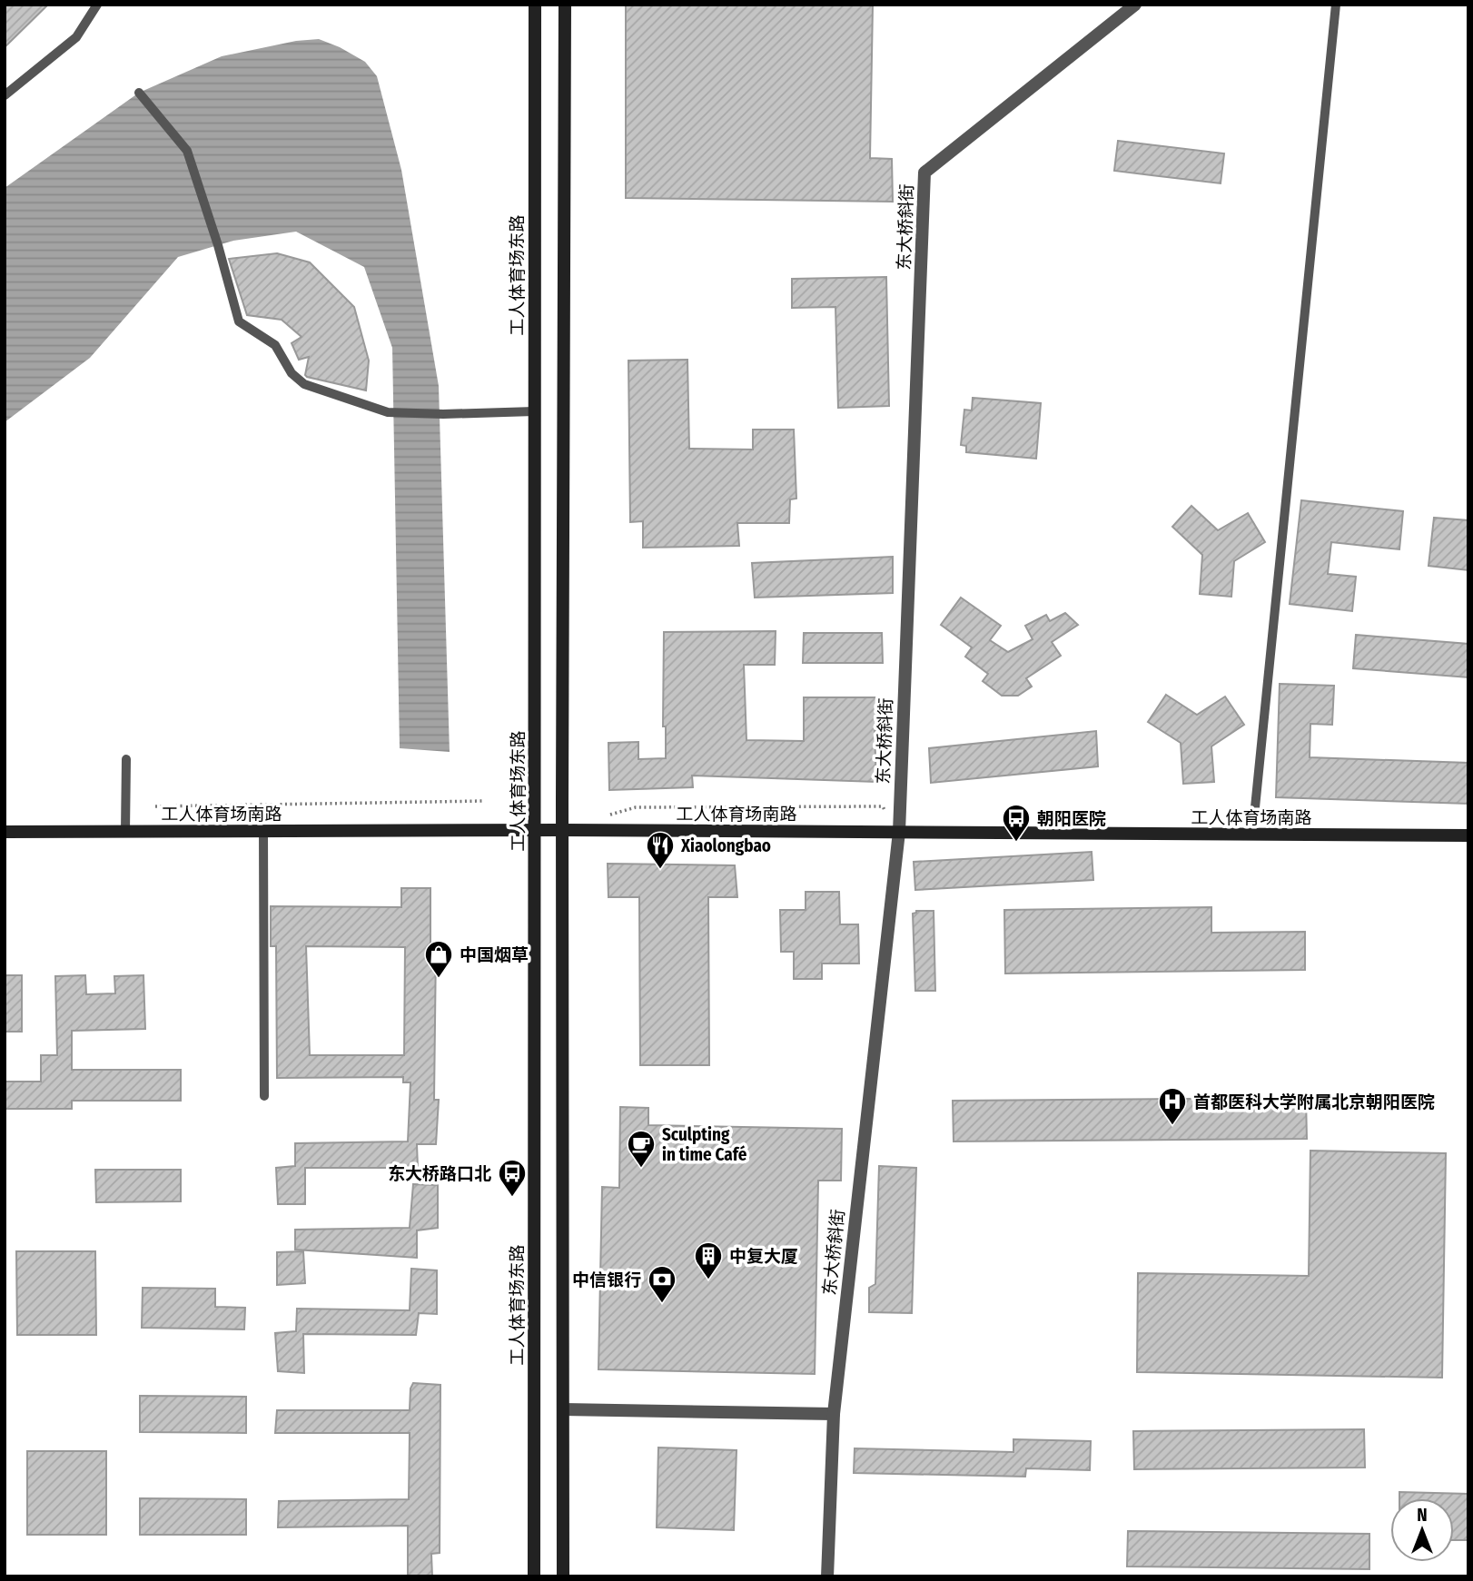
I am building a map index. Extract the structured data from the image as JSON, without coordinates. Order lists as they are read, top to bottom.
{
  "streets": {
    "main road": ["工人体育场东路", "工人体育场南路"],
    "street": ["东大桥斜街"]
  },
  "crossings": [
    ["东大桥斜街", "工人体育场南路"],
    ["工人体育场东路", "工人体育场南路"]
  ],
  "places": {
    "bus stop": ["朝阳医院", "东大桥路口北"],
    "restaurant": ["Xiaolongbao"],
    "shop": ["中国烟草"],
    "hospital": ["首都医科大学附属北京朝阳医院"],
    "cafe": ["Sculpting in time Café"],
    "building": ["中复大厦"],
    "bank": ["中信银行"]
  },
  "north": "top"
}
